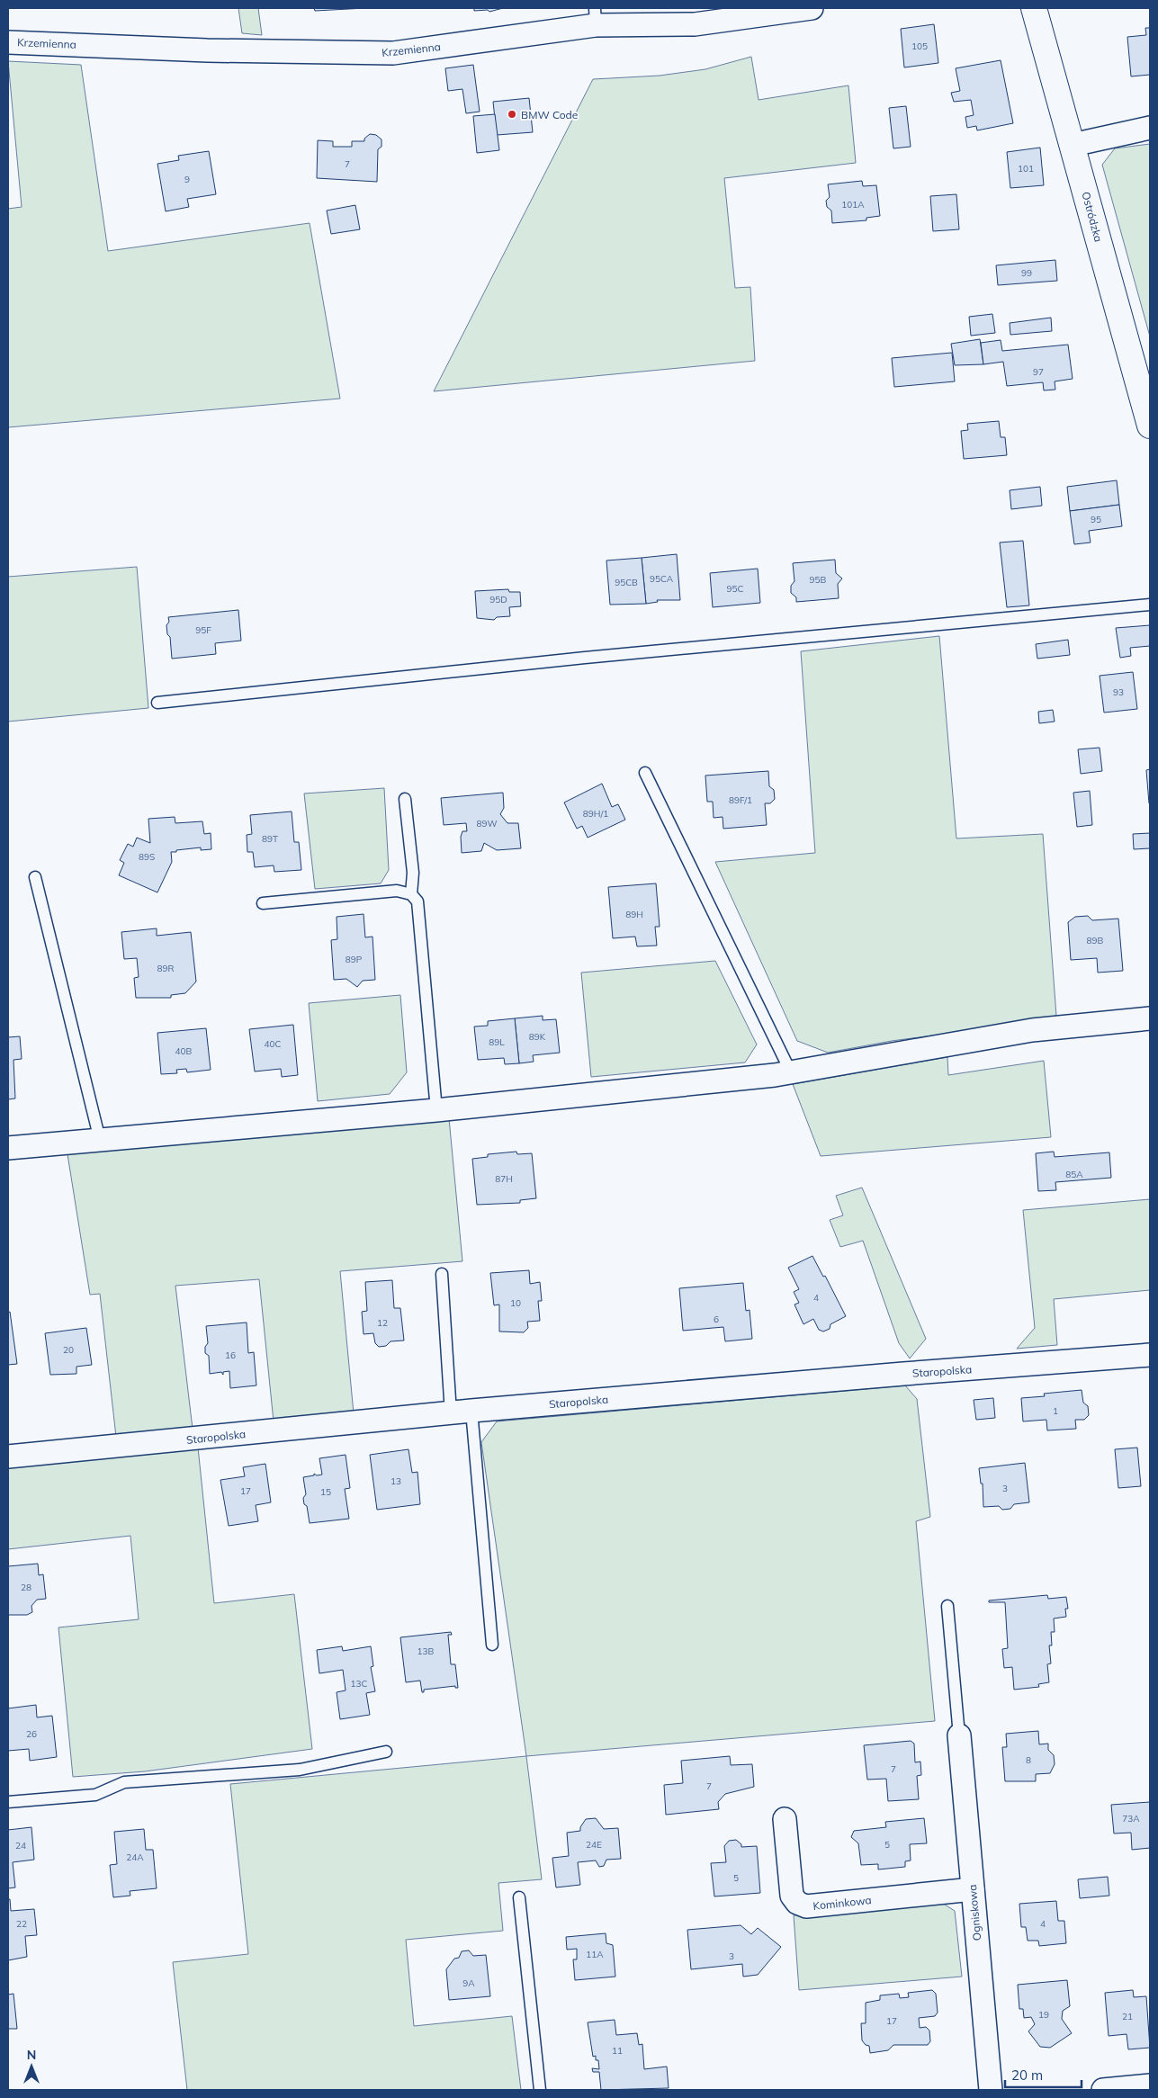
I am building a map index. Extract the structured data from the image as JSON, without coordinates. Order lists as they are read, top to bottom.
{
  "streets": {
    "street": [
      "Krzemienna",
      "Ostródzka",
      "Staropolska",
      "Kominkowa",
      "Ogniskowa"
    ]
  },
  "crossings": [
    ["Kominkowa", "Ogniskowa"]
  ],
  "places": ["BMW Code"],
  "house_numbers": [
    "105",
    "7",
    "101",
    "9",
    "101A",
    "99",
    "97",
    "95",
    "95CA",
    "95B",
    "95CB",
    "95C",
    "95D",
    "95F",
    "93",
    "89F/1",
    "89H/1",
    "89W",
    "89T",
    "89S",
    "89H",
    "89B",
    "89P",
    "89R",
    "89K",
    "89L",
    "40C",
    "40B",
    "85A",
    "87H",
    "4",
    "10",
    "6",
    "12",
    "20",
    "16",
    "1",
    "13",
    "3",
    "17",
    "15",
    "28",
    "13B",
    "13C",
    "26",
    "8",
    "7",
    "7",
    "73A",
    "24E",
    "5",
    "24",
    "24A",
    "5",
    "22",
    "4",
    "11A",
    "3",
    "9A",
    "19",
    "21",
    "17",
    "11"
  ],
  "scale_bar": "20 m",
  "north": "top"
}
